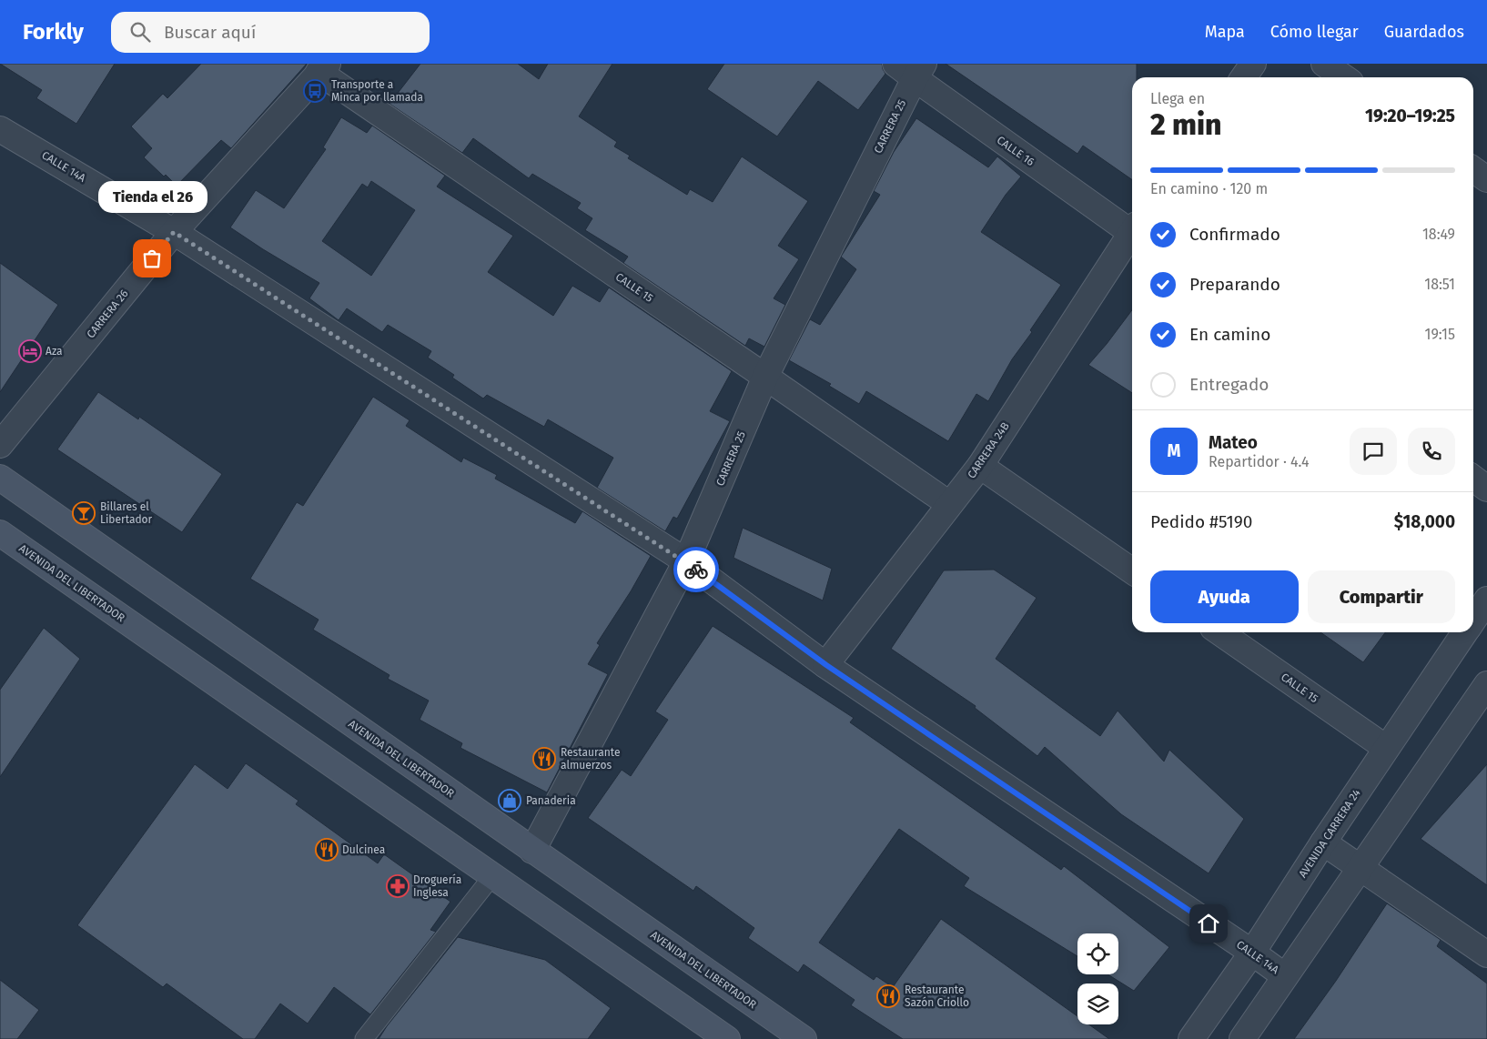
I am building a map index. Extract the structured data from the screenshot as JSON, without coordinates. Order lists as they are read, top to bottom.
{
  "streets": {
    "main road": ["AVENIDA DEL LIBERTADOR"],
    "street": [
      "CARRERA 25",
      "CALLE 16",
      "CALLE 14A",
      "CALLE 15",
      "CARRERA 26",
      "CARRERA 24B",
      "AVENIDA CARRERA 24"
    ]
  },
  "crossings": [
    ["CARRERA 25", "CALLE 16"],
    ["CARRERA 25", "CALLE 14A"],
    ["CARRERA 25", "CALLE 15"],
    ["CARRERA 25", "AVENIDA DEL LIBERTADOR"],
    ["CALLE 14A", "CARRERA 26"],
    ["CALLE 14A", "CARRERA 24B"],
    ["CALLE 14A", "AVENIDA CARRERA 24"],
    ["CALLE 15", "CARRERA 26"],
    ["CALLE 15", "CARRERA 24B"],
    ["CALLE 15", "AVENIDA CARRERA 24"]
  ],
  "places": {
    "bus stop": ["Transporte a Minca por llamada"],
    "other": ["Tienda el 26"],
    "hotel": ["Aza"],
    "bar": ["Billares el Libertador"],
    "restaurant": ["Restaurante almuerzos", "Dulcinea", "Restaurante Sazón Criollo"],
    "shop": ["Panaderia"],
    "pharmacy": ["Droguería Inglesa"]
  },
  "page": {
    "header": "Forkly",
    "search": "Buscar aquí",
    "nav": ["Mapa", "Cómo llegar", "Guardados"],
    "heading": ["2 min", "Llega en", "19:20–19:25"],
    "panel": [
      "Mateo",
      "Repartidor · 4.4",
      "Pedido #5190",
      "$18,000"
    ],
    "bar": "En camino · 120 m",
    "bubble": "Tienda el 26",
    "list": [
      ["Confirmado", "18:49"],
      ["Preparando", "18:51"],
      ["En camino", "19:15"],
      "Entregado"
    ],
    "round": "M",
    "buttons": ["Ayuda", "Compartir"]
  }
}
